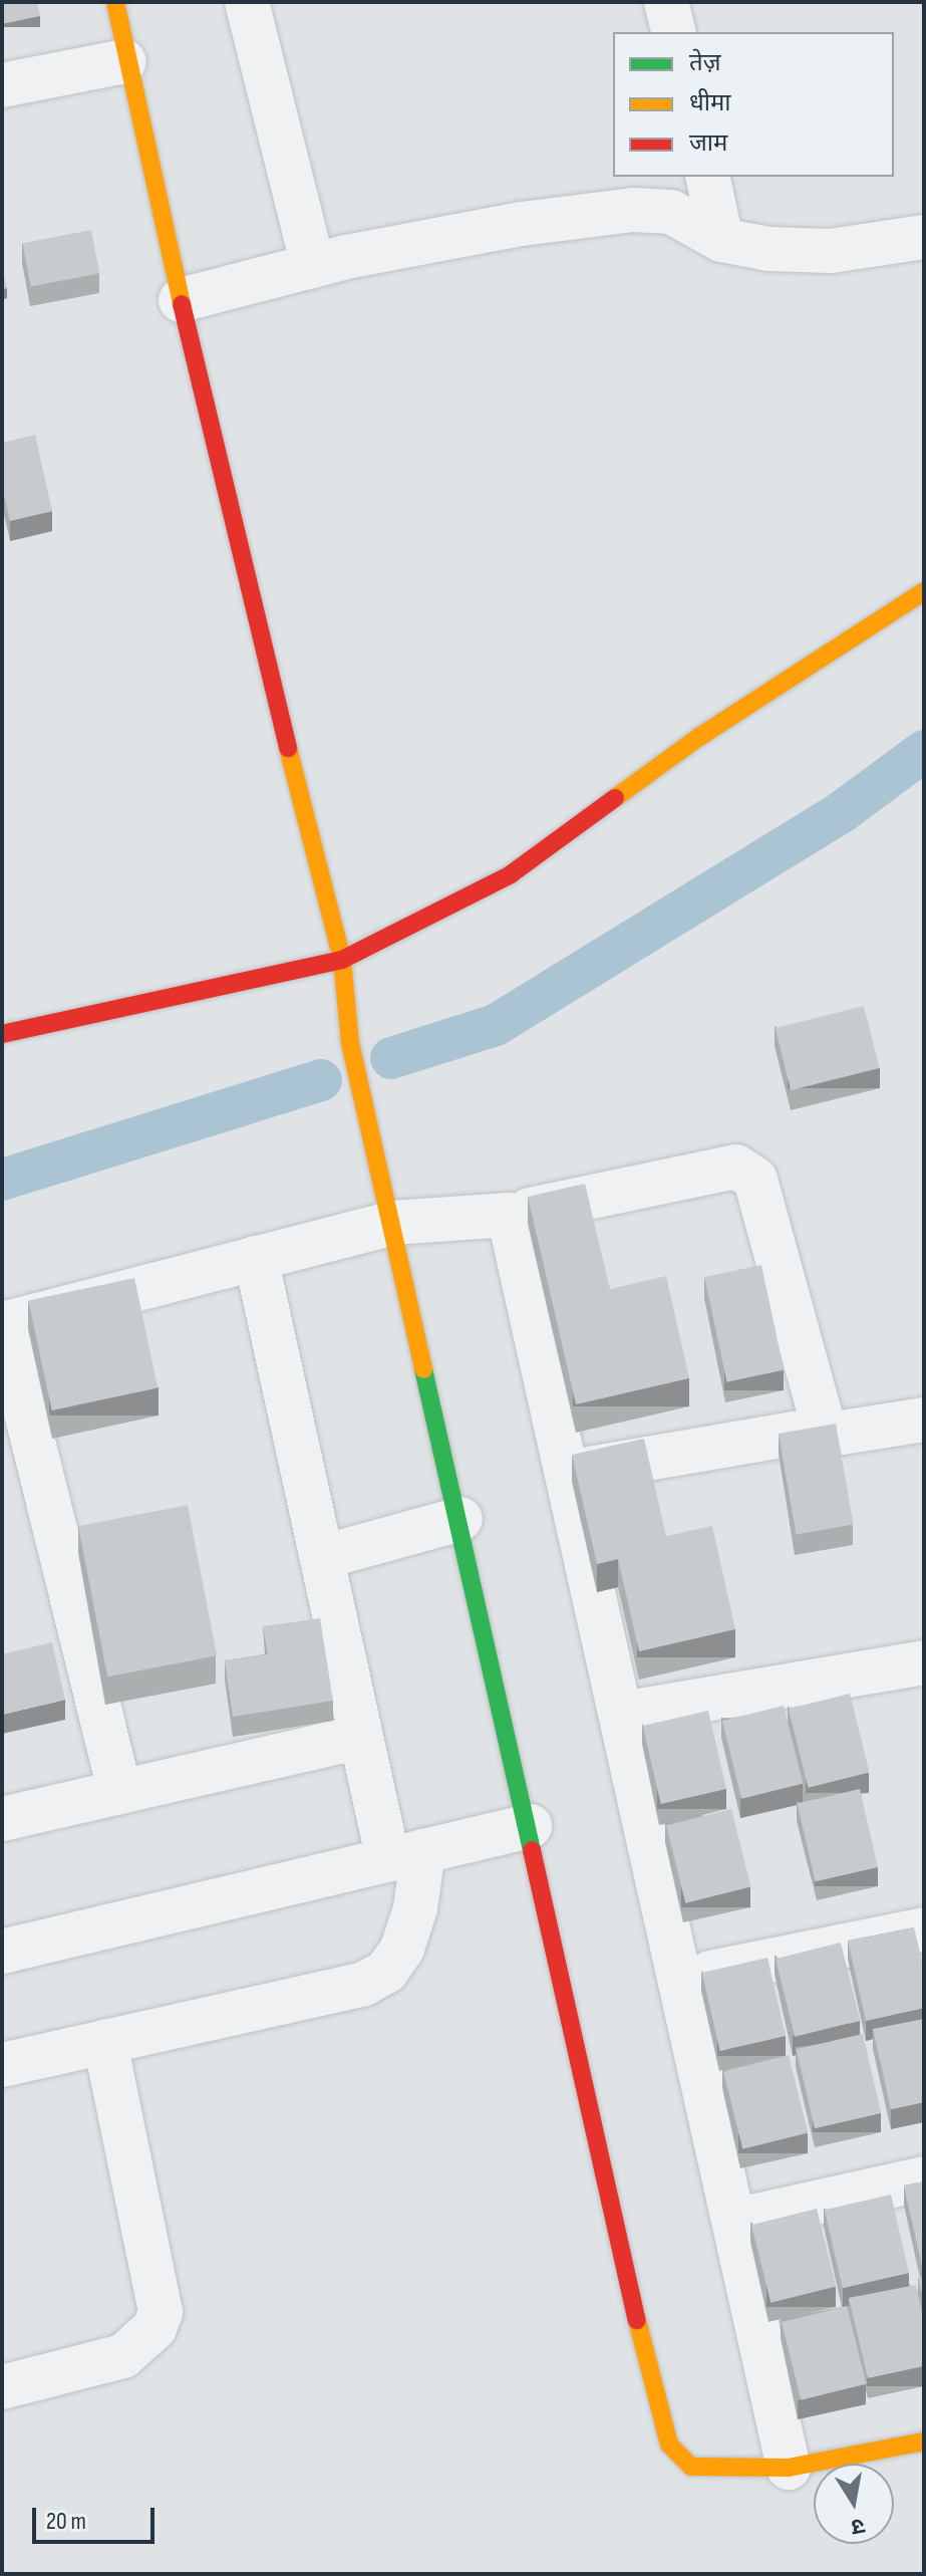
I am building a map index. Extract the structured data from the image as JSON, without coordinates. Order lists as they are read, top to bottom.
{
  "legend": ["तेज़", "धीमा", "जाम"],
  "scale_bar": "20 m",
  "north": "bottom"
}
